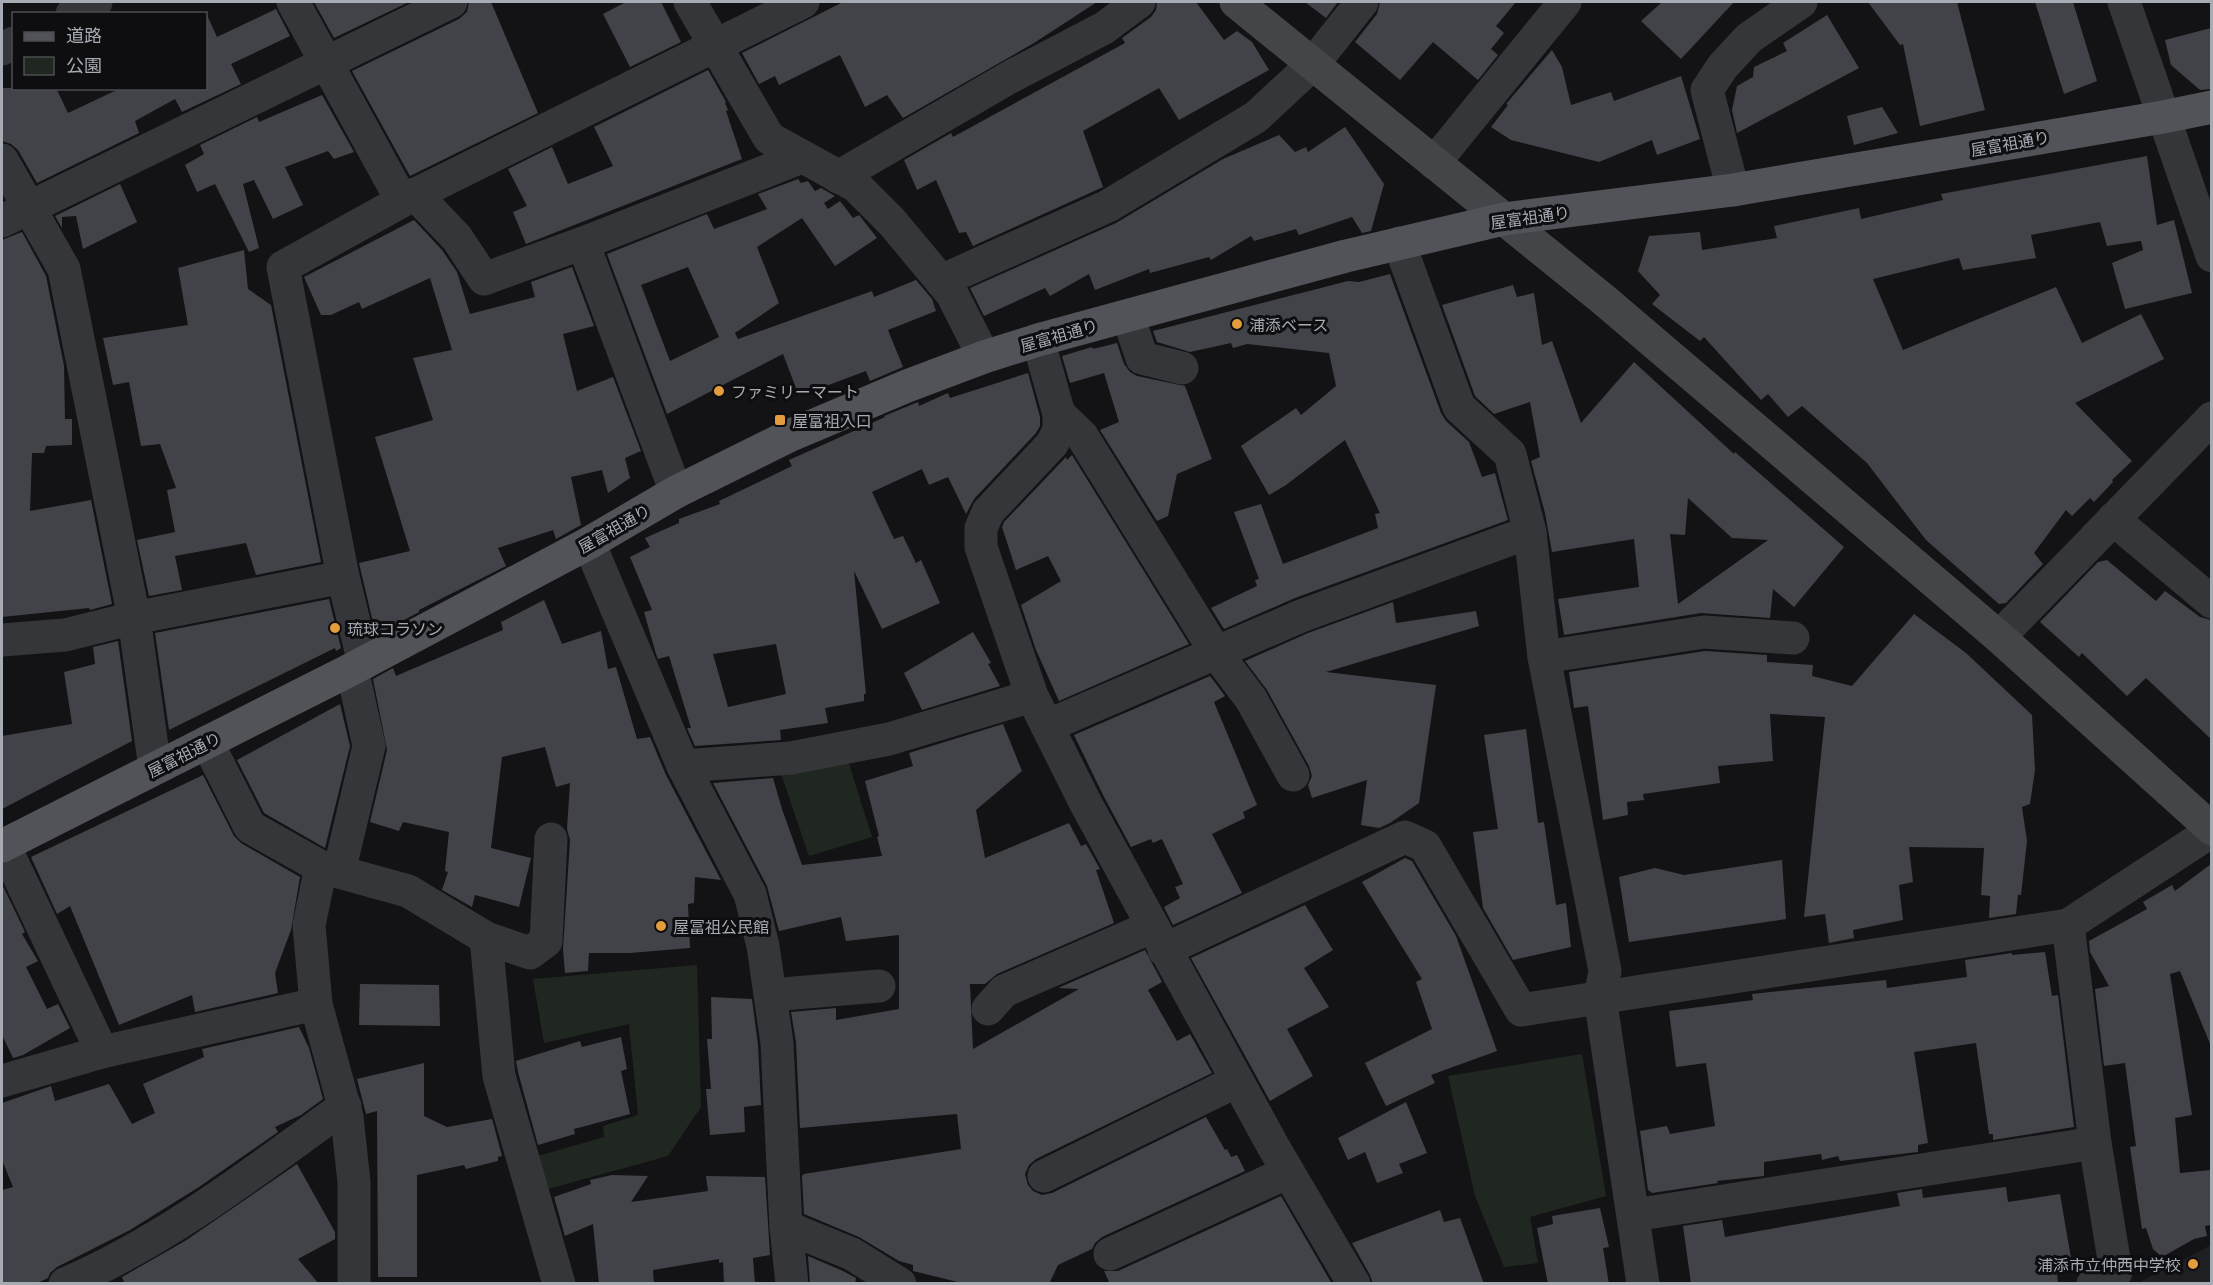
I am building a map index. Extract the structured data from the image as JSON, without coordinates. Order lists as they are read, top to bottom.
{
  "streets": {
    "main road": ["屋富祖通り"]
  },
  "places": {
    "other": [
      "浦添ベース",
      "ファミリーマート",
      "琉球コラソン",
      "屋冨祖公民館",
      "浦添市立仲西中学校"
    ],
    "transit": ["屋富祖入口"]
  },
  "legend": ["道路", "公園"]
}
